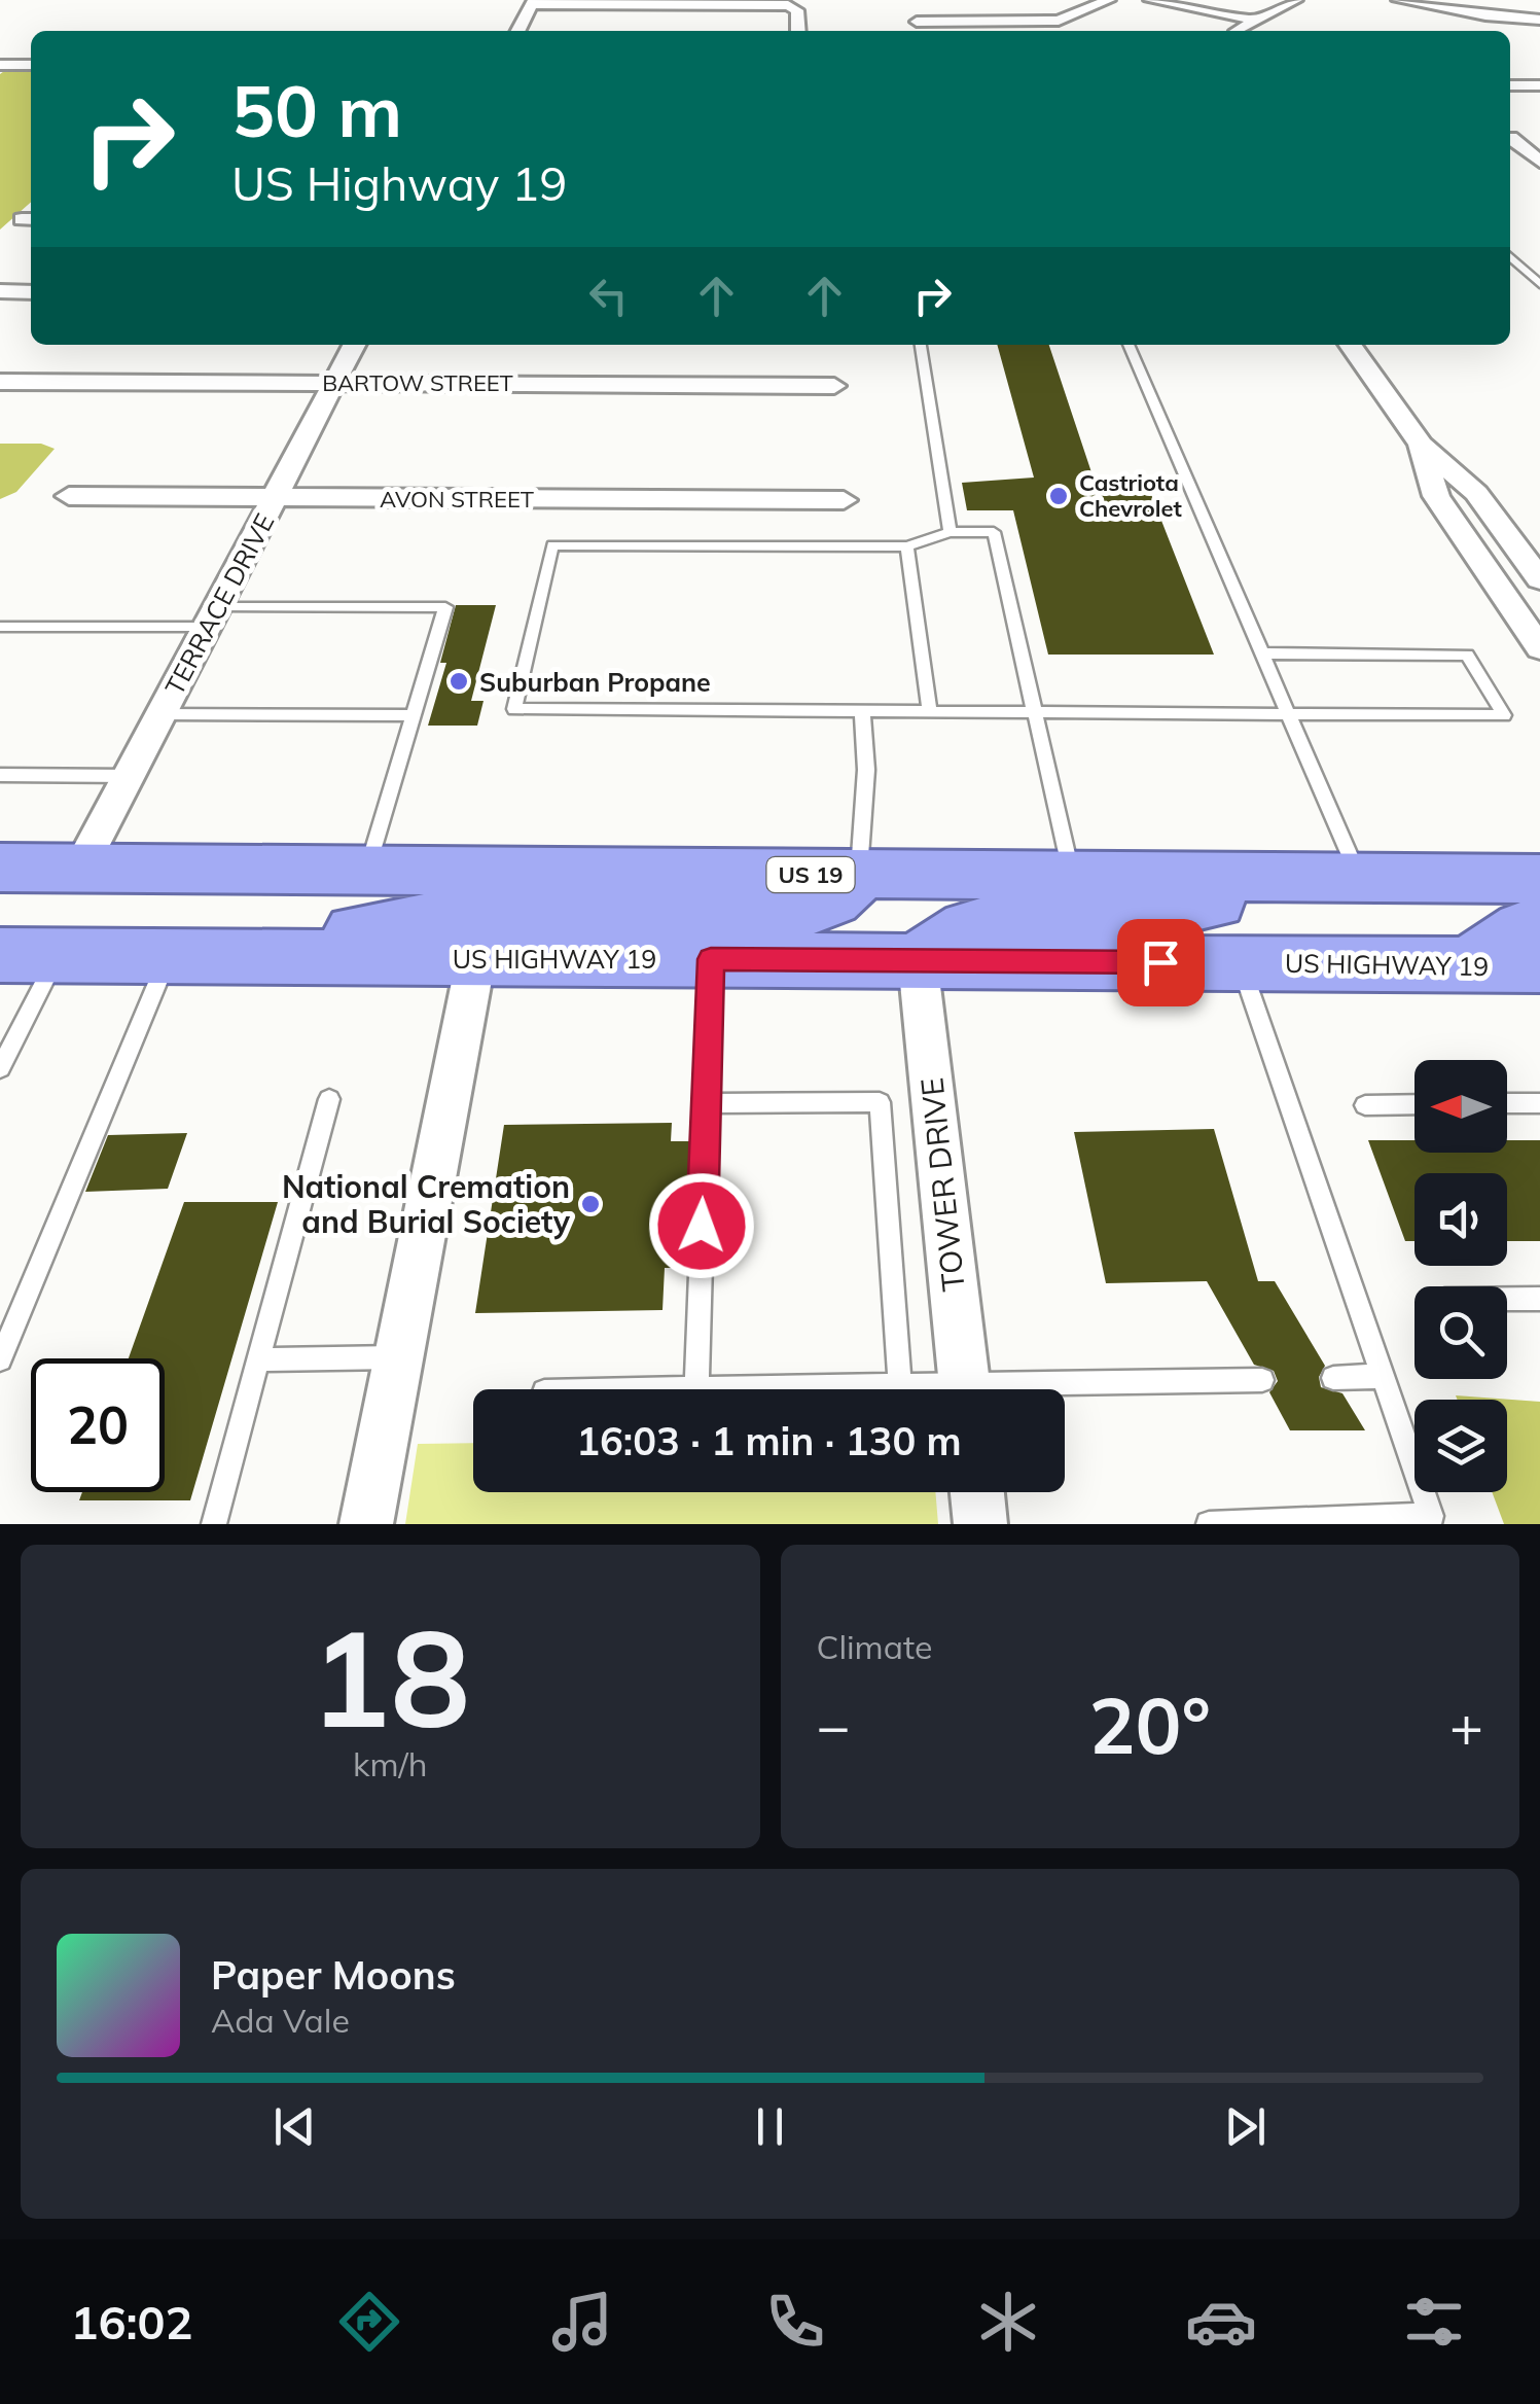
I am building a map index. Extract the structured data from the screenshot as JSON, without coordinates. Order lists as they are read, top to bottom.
{
  "streets": {
    "highway": ["US 19", "US HIGHWAY 19"],
    "street": [
      "BARTOW STREET",
      "AVON STREET",
      "TERRACE DRIVE",
      "TOWER DRIVE"
    ]
  },
  "crossings": [
    ["BARTOW STREET", "TERRACE DRIVE"],
    ["AVON STREET", "TERRACE DRIVE"],
    ["TERRACE DRIVE", "US 19"],
    ["US HIGHWAY 19", "TOWER DRIVE"]
  ],
  "places": ["Castriota Chevrolet", "Suburban Propane", "National Cremation and Burial Society"],
  "north": "left",
  "page": {
    "turn": ["50 m", "US Highway 19"],
    "limit": "20",
    "trip": "16:03 · 1 min · 130 m",
    "tile": [
      ["18", "km/h"],
      "Climate"
    ],
    "heat": ["−", "20°", "+"],
    "song": ["Paper Moons", "Ada Vale"],
    "tabs": "16:02"
  }
}
